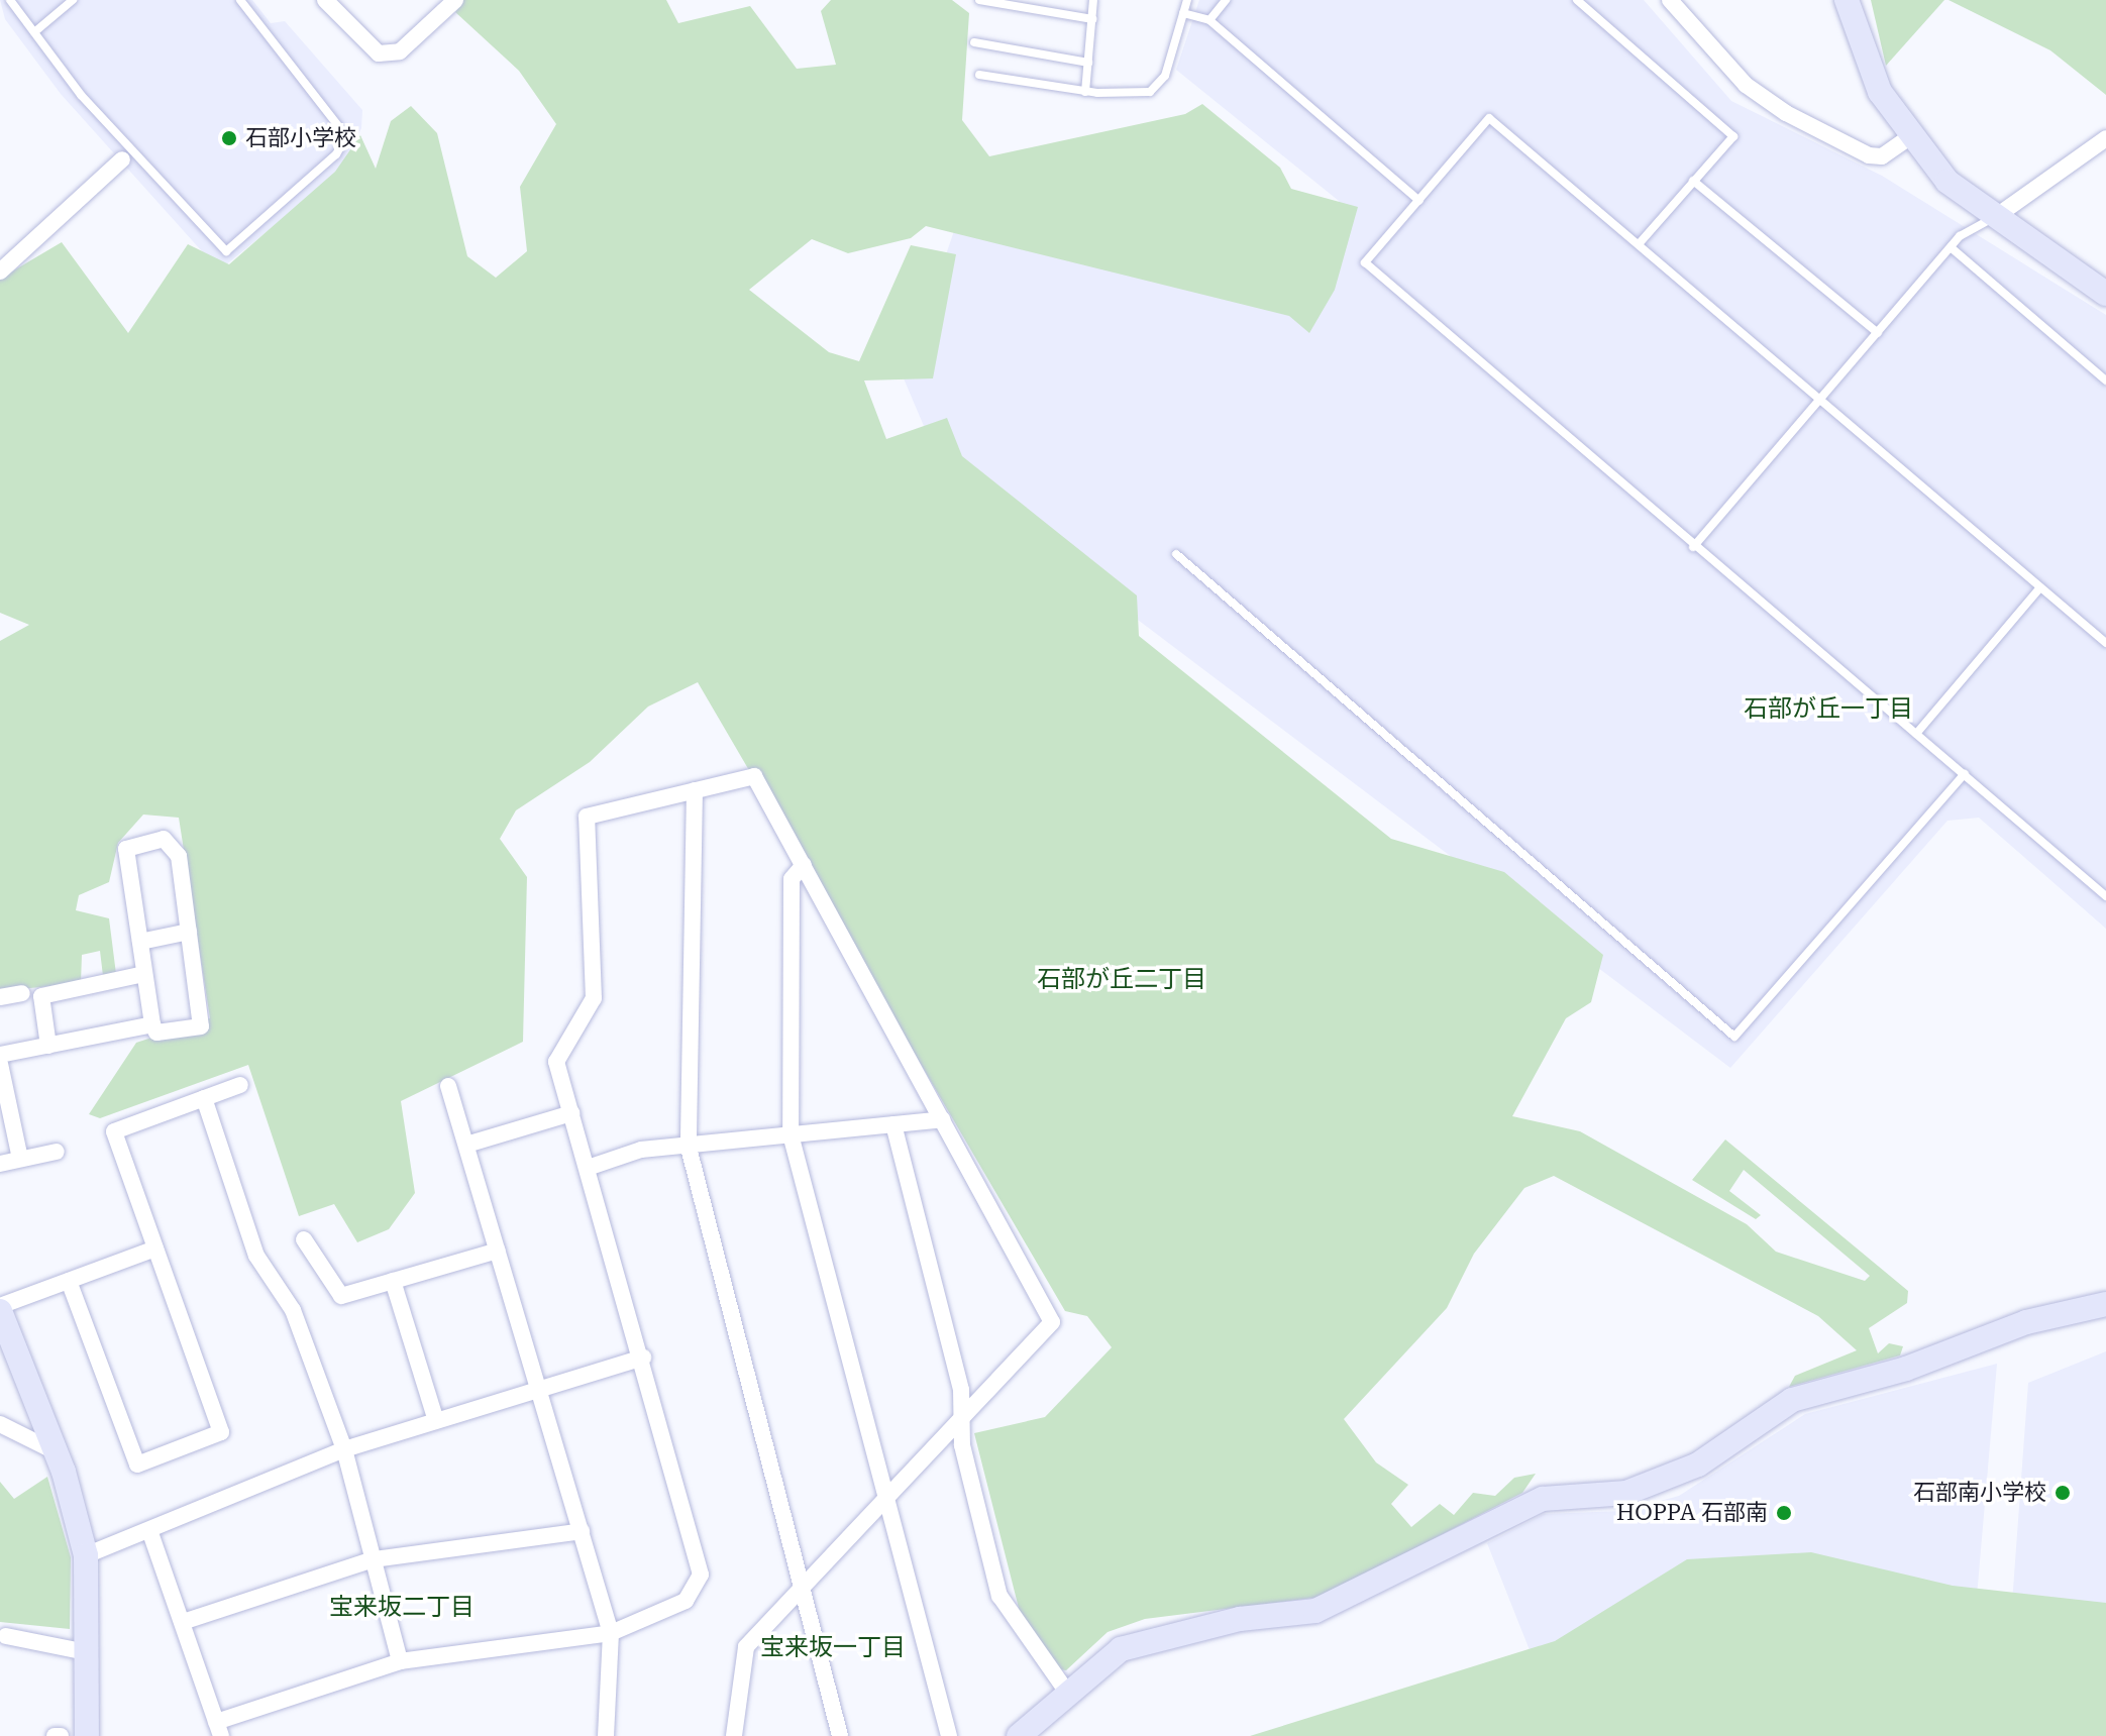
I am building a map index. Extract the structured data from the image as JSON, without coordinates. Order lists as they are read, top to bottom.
{
  "districts": [
    "石部が丘一丁目",
    "石部が丘二丁目",
    "宝来坂二丁目",
    "宝来坂一丁目"
  ],
  "places": ["石部小学校", "石部南小学校", "HOPPA 石部南"]
}
